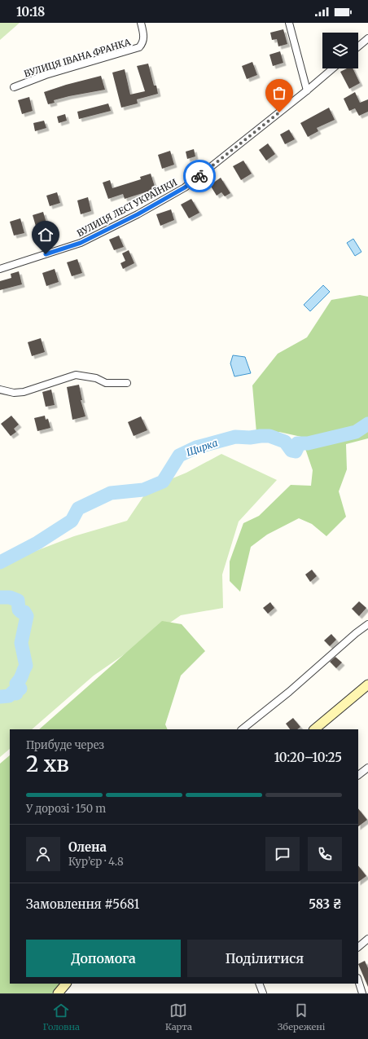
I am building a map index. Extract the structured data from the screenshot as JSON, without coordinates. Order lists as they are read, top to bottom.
{
  "streets": {
    "street": ["ВУЛИЦЯ ІВАНА ФРАНКА", "ВУЛИЦЯ ЛЕСІ УКРАЇНКИ"]
  },
  "water": ["Щирка"],
  "page": {
    "status": "10:18",
    "heading": ["2 хв", "Прибуде через", "10:20–10:25"],
    "panel": [
      "Олена",
      "Кур’єр · 4.8",
      "Замовлення #5681",
      "583 ₴"
    ],
    "bar": "У дорозі · 150 m",
    "buttons": ["Допомога", "Поділитися"],
    "tabs": ["Головна", "Карта", "Збережені"]
  }
}
